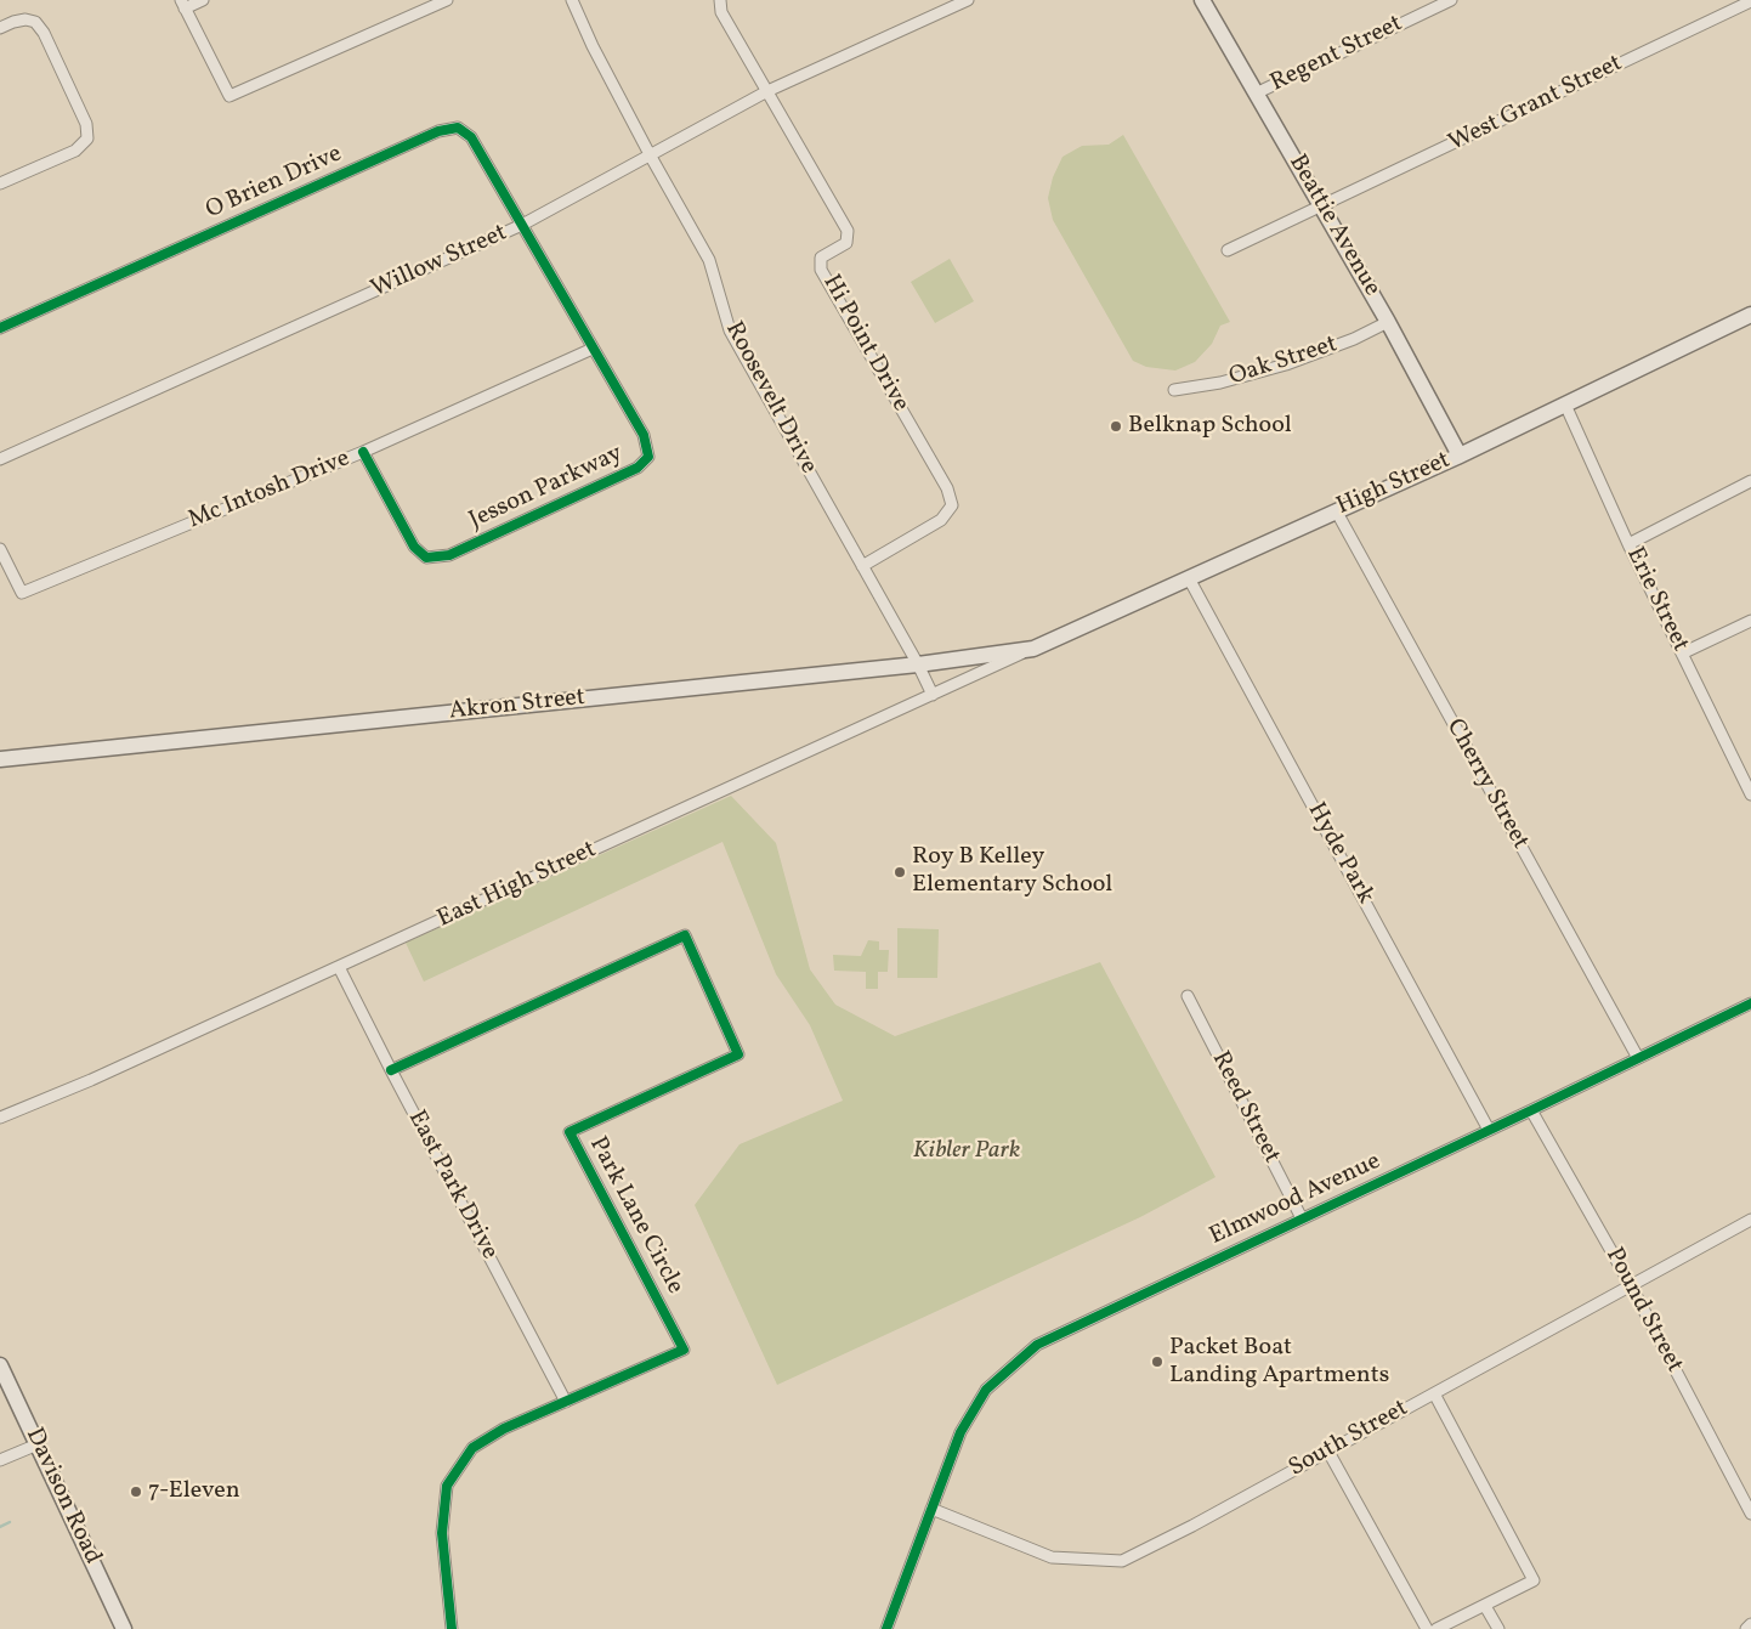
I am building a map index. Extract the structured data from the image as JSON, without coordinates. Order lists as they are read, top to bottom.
{
  "streets": {
    "main road": [
      "Beattie Avenue",
      "High Street",
      "Akron Street",
      "Davison Road"
    ],
    "street": [
      "Regent Street",
      "West Grant Street",
      "O Brien Drive",
      "Willow Street",
      "Hi Point Drive",
      "Oak Street",
      "Roosevelt Drive",
      "Jesson Parkway",
      "Mc Intosh Drive",
      "Erie Street",
      "Cherry Street",
      "Hyde Park",
      "East High Street",
      "Reed Street",
      "East Park Drive",
      "Elmwood Avenue",
      "Park Lane Circle",
      "Pound Street",
      "South Street"
    ]
  },
  "crossings": [
    ["Regent Street", "Beattie Avenue"],
    ["West Grant Street", "Beattie Avenue"],
    ["O Brien Drive", "Willow Street"],
    ["O Brien Drive", "Jesson Parkway"],
    ["Beattie Avenue", "Oak Street"],
    ["Beattie Avenue", "High Street"],
    ["Willow Street", "Hi Point Drive"],
    ["Willow Street", "Roosevelt Drive"],
    ["Willow Street", "Jesson Parkway"],
    ["Hi Point Drive", "Roosevelt Drive"],
    ["Roosevelt Drive", "Akron Street"],
    ["Roosevelt Drive", "East High Street"],
    ["High Street", "Erie Street"],
    ["High Street", "Akron Street"],
    ["High Street", "Cherry Street"],
    ["High Street", "Hyde Park"],
    ["High Street", "East High Street"],
    ["Jesson Parkway", "Mc Intosh Drive"],
    ["Akron Street", "East High Street"],
    ["Cherry Street", "Elmwood Avenue"],
    ["Hyde Park", "Elmwood Avenue"],
    ["East High Street", "East Park Drive"],
    ["Reed Street", "Elmwood Avenue"],
    ["East Park Drive", "Park Lane Circle"],
    ["Elmwood Avenue", "Pound Street"],
    ["Elmwood Avenue", "South Street"],
    ["Pound Street", "South Street"]
  ],
  "parks": ["Kibler Park"],
  "places": [
    "Belknap School",
    "Roy B Kelley Elementary School",
    "Packet Boat Landing Apartments",
    "7-Eleven"
  ]
}
